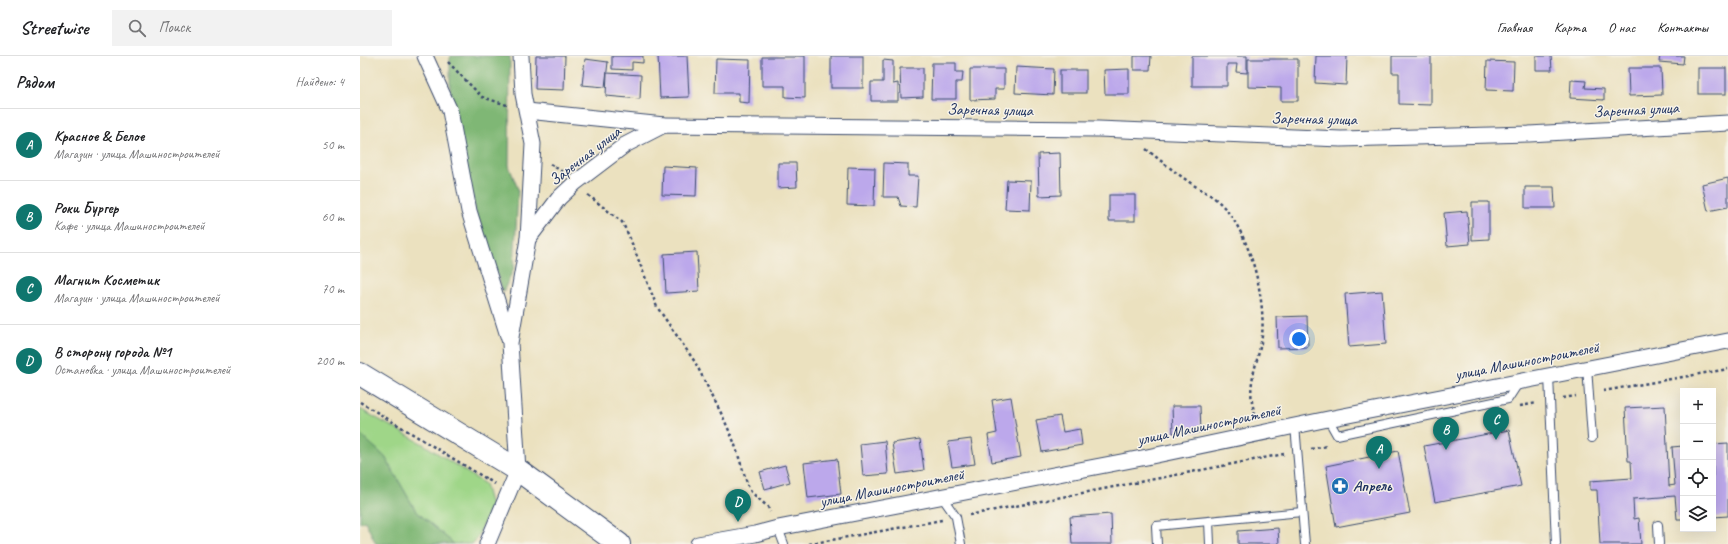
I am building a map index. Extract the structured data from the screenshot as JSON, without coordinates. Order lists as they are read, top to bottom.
{
  "streets": {
    "street": ["Заречная улица", "улица Машиностроителей"]
  },
  "places": {
    "pharmacy": ["Апрель"]
  },
  "page": {
    "header": "Streetwise",
    "search": "Поиск",
    "nav": [
      "Главная",
      "Карта",
      "О нас",
      "Контакты"
    ],
    "heading": ["Рядом", "Найдено: 4"],
    "list": [
      {
        "mark": "A",
        "name": "Красное & Белое",
        "note": "Магазин · улица Машиностроителей",
        "value": "50 m"
      },
      {
        "mark": "B",
        "name": "Роки Бургер",
        "note": "Кафе · улица Машиностроителей",
        "value": "60 m"
      },
      {
        "mark": "C",
        "name": "Магнит Косметик",
        "note": "Магазин · улица Машиностроителей",
        "value": "70 m"
      },
      {
        "mark": "D",
        "name": "В сторону города №1",
        "note": "Остановка · улица Машиностроителей",
        "value": "200 m"
      }
    ],
    "map_buttons": ["+", "−"],
    "pins": [
      "C",
      "B",
      "A",
      "D"
    ]
  }
}
